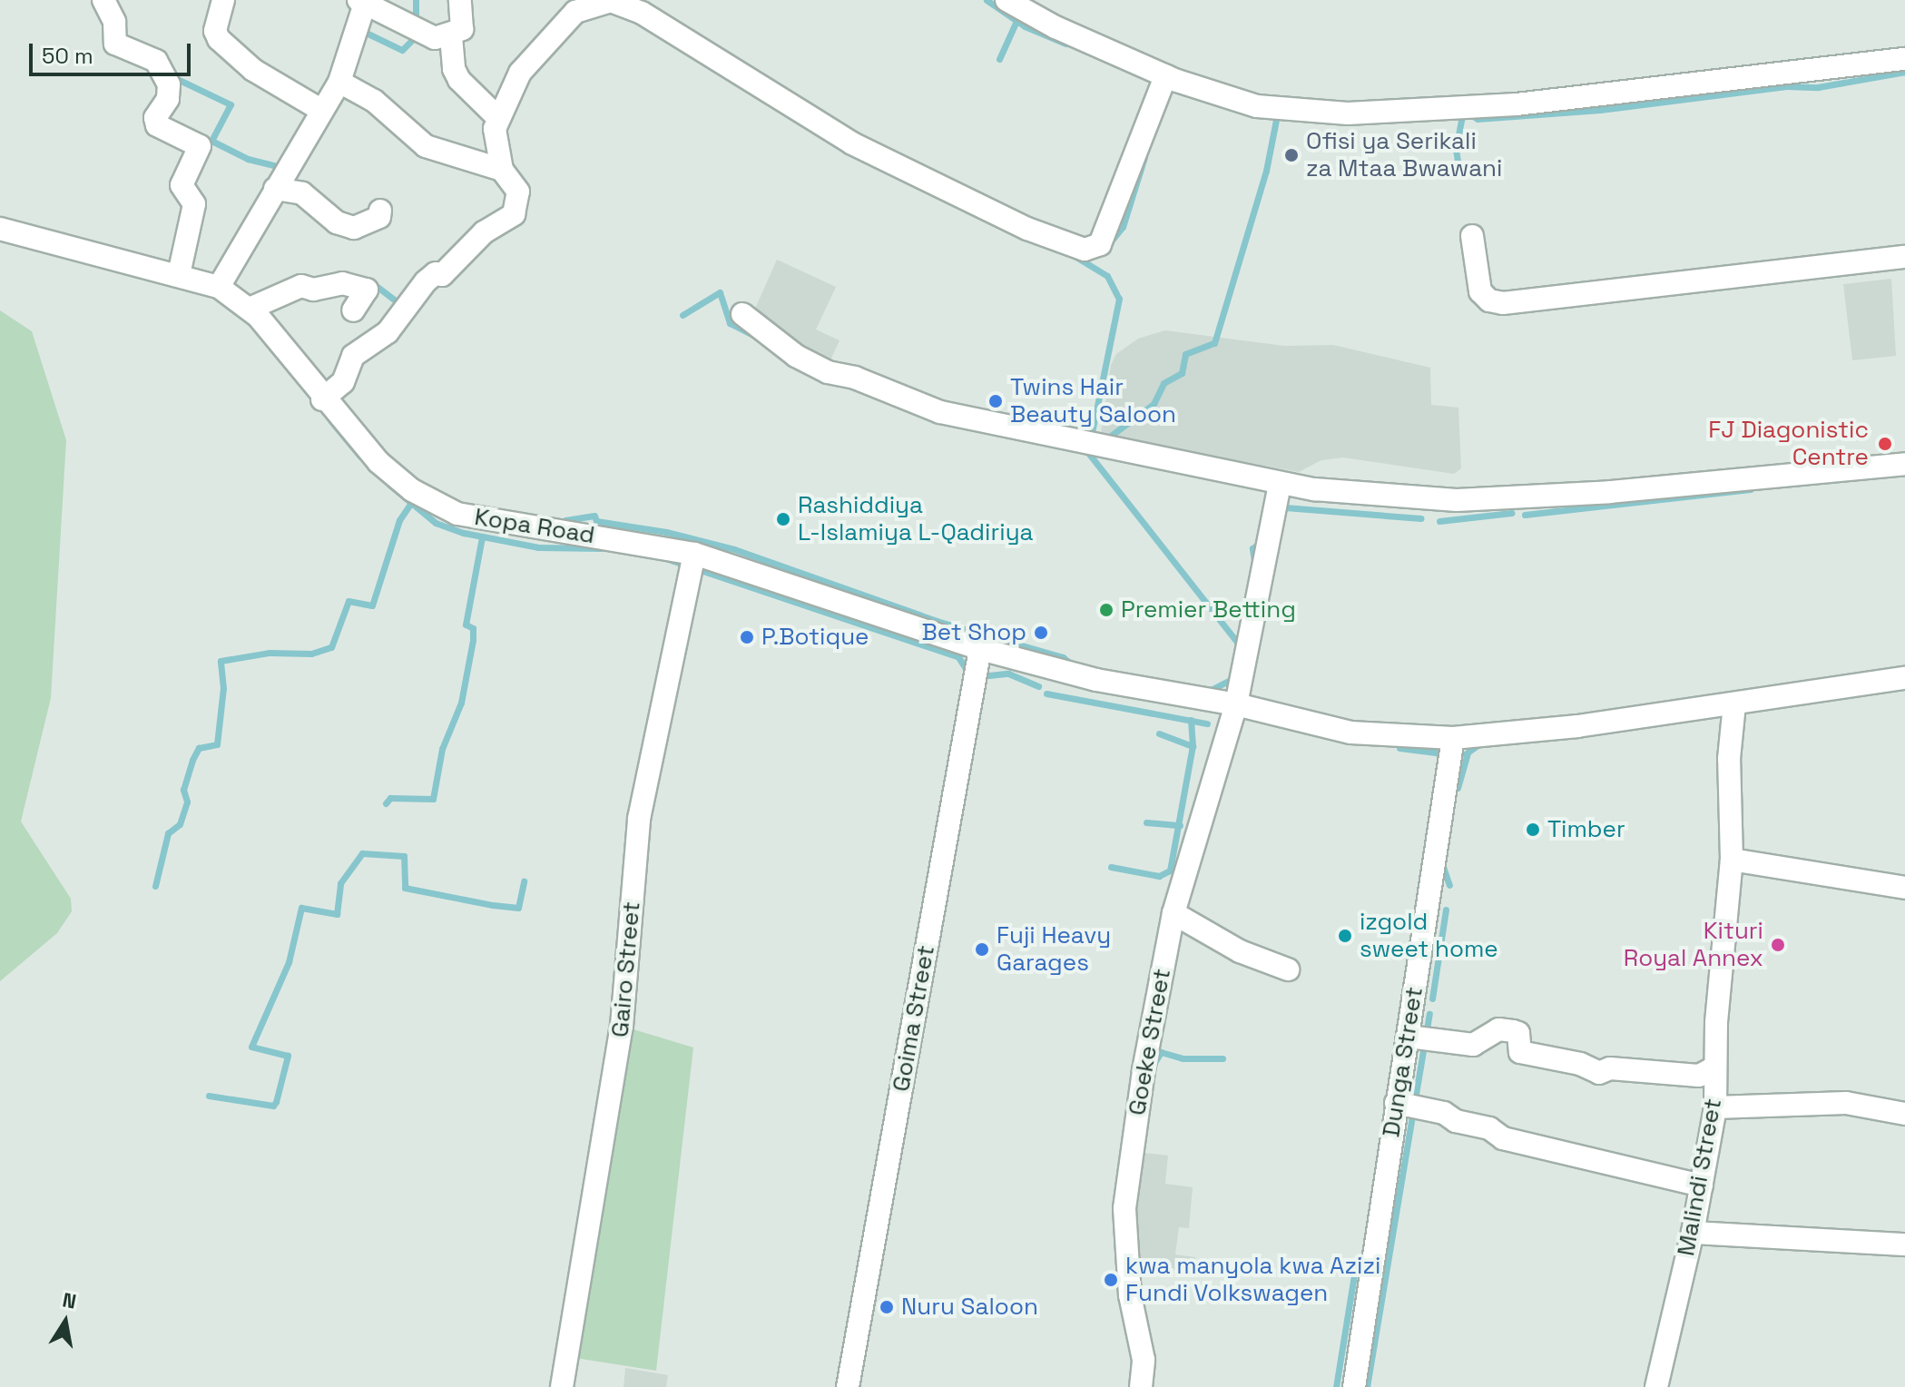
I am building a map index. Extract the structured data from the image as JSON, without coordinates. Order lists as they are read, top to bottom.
{
  "streets": {
    "street": [
      "Kopa Road",
      "Gairo Street",
      "Goima Street",
      "Goeke Street",
      "Dunga Street",
      "Malindi Street"
    ]
  },
  "crossings": [
    ["Kopa Road", "Gairo Street"],
    ["Kopa Road", "Goima Street"],
    ["Kopa Road", "Goeke Street"],
    ["Kopa Road", "Dunga Street"],
    ["Kopa Road", "Malindi Street"]
  ],
  "places": [
    "Ofisi ya Serikali za Mtaa Bwawani",
    "Twins Hair Beauty Saloon",
    "FJ Diagonistic Centre",
    "Rashiddiya L-Islamiya L-Qadiriya",
    "Premier Betting",
    "Bet Shop",
    "P.Botique",
    "Timber",
    "izgold sweet home",
    "Kituri Royal Annex",
    "Fuji Heavy Garages",
    "kwa manyola kwa Azizi Fundi Volkswagen",
    "Nuru Saloon"
  ],
  "scale_bar": "50 m",
  "north": "top"
}
